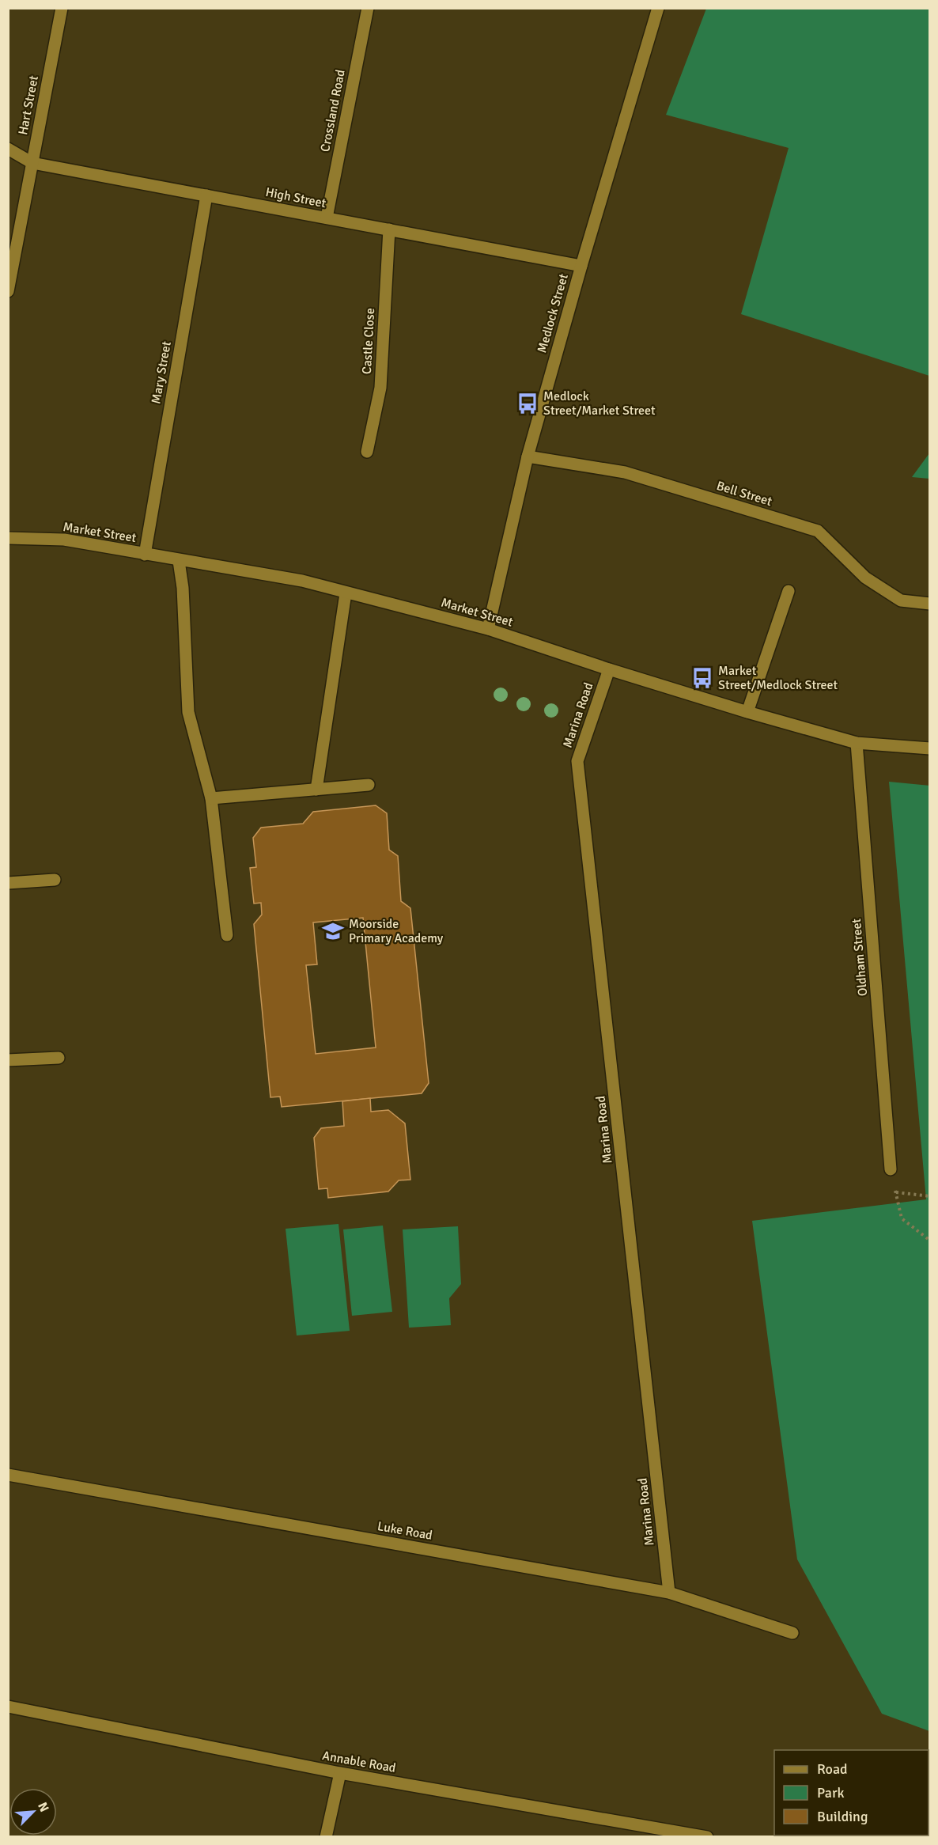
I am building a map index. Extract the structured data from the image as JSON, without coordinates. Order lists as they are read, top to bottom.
{
  "streets": {
    "street": [
      "Hart Street",
      "Crossland Road",
      "High Street",
      "Medlock Street",
      "Castle Close",
      "Mary Street",
      "Bell Street",
      "Market Street",
      "Marina Road",
      "Oldham Street",
      "Luke Road",
      "Annable Road"
    ]
  },
  "crossings": [
    ["Hart Street", "High Street"],
    ["Crossland Road", "High Street"],
    ["High Street", "Medlock Street"],
    ["High Street", "Castle Close"],
    ["High Street", "Mary Street"],
    ["Medlock Street", "Bell Street"],
    ["Medlock Street", "Market Street"],
    ["Mary Street", "Market Street"],
    ["Market Street", "Marina Road"],
    ["Market Street", "Oldham Street"],
    ["Marina Road", "Luke Road"]
  ],
  "places": {
    "bus stop": ["Medlock Street/Market Street", "Market Street/Medlock Street"],
    "school or university": ["Moorside Primary Academy"]
  },
  "legend": ["Road", "Park", "Building"],
  "north": "top right"
}
